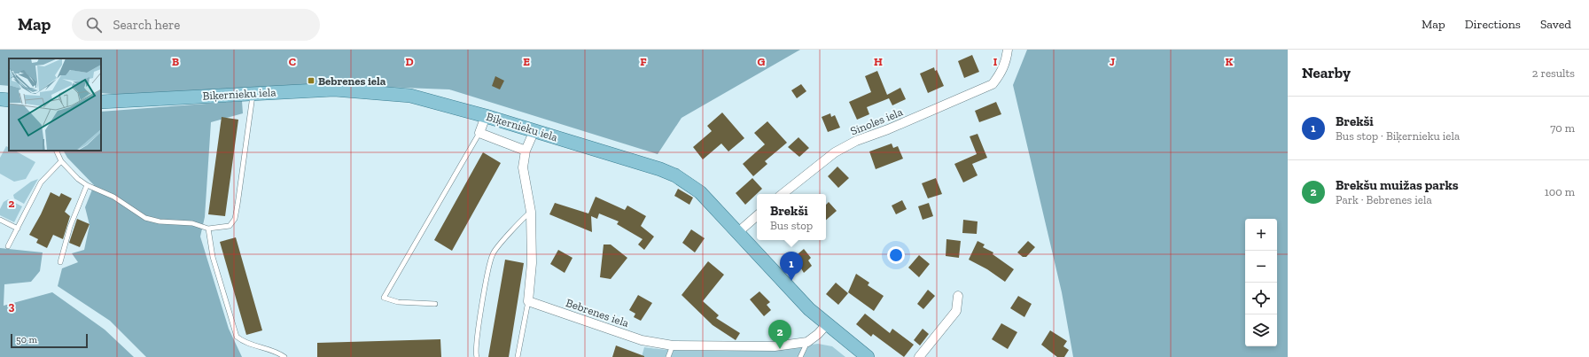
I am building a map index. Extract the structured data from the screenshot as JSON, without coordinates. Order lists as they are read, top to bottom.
{
  "streets": {
    "main road": ["Biķernieku iela"],
    "street": ["Sinoles iela", "Bebrenes iela"]
  },
  "places": {
    "transit": ["Bebrenes iela"]
  },
  "scale_bar": "50 m",
  "page": {
    "header": "Map",
    "search": "Search here",
    "nav": ["Map", "Directions", "Saved"],
    "heading": ["Nearby", "2 results"],
    "list": [
      {
        "mark": "1",
        "name": "Brekši",
        "note": "Bus stop · Biķernieku iela",
        "value": "70 m"
      },
      {
        "mark": "2",
        "name": "Brekšu muižas parks",
        "note": "Park · Bebrenes iela",
        "value": "100 m"
      }
    ],
    "popup": ["Brekši", "Bus stop"],
    "map_buttons": ["+", "−"],
    "pins": ["1", "2"],
    "scale": "50 m"
  },
  "grid": {
    "columns": [
      "B",
      "C",
      "D",
      "E",
      "F",
      "G",
      "H",
      "I",
      "J",
      "K"
    ],
    "rows": ["2", "3"]
  }
}
